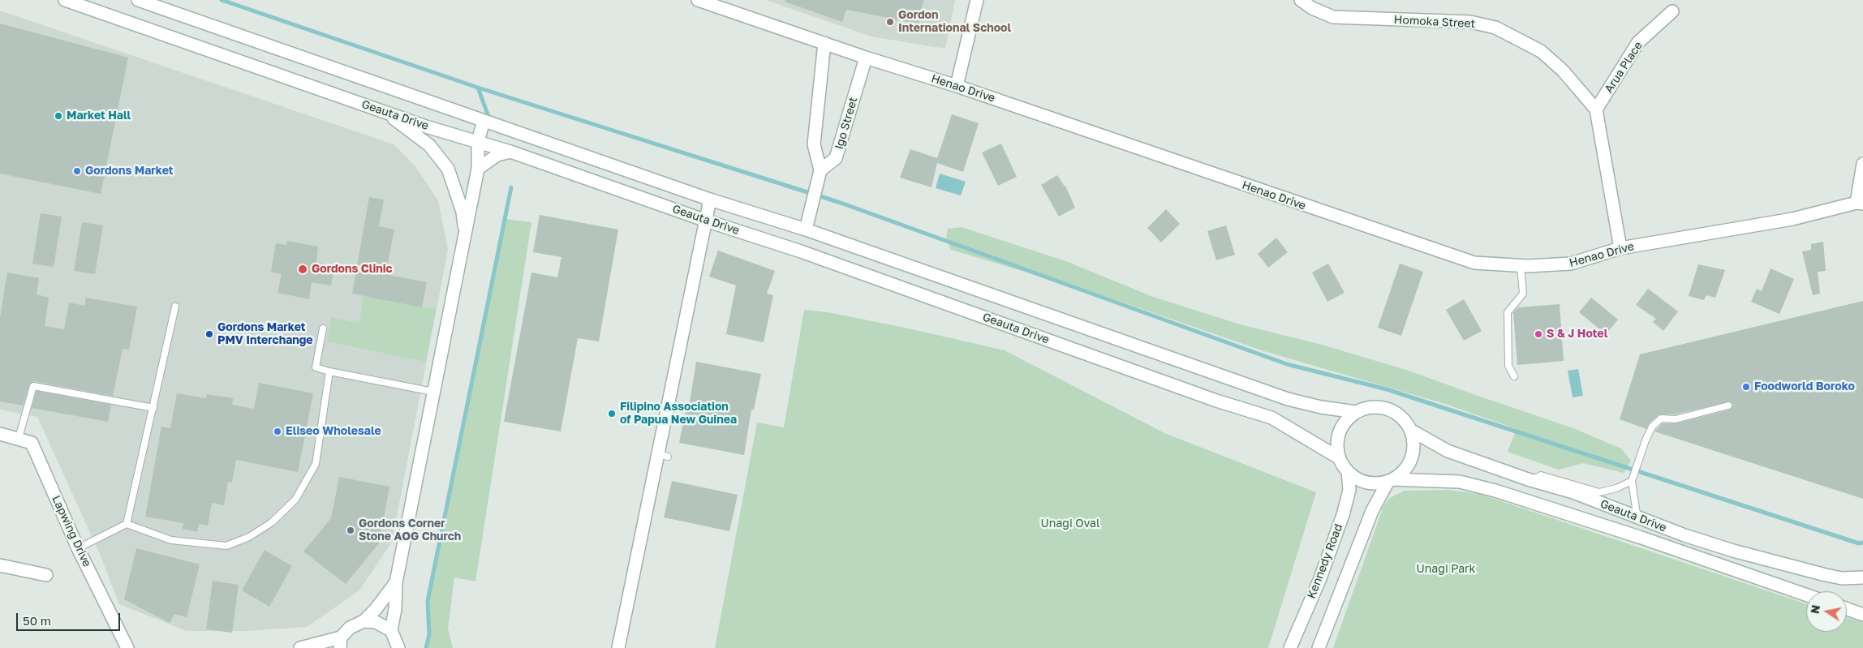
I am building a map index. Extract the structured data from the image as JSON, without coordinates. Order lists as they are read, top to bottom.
{
  "streets": {
    "main road": [
      "Homoka Street",
      "Arua Place",
      "Henao Drive",
      "Geauta Drive",
      "Igo Street",
      "Lapwing Drive",
      "Kennedy Road"
    ]
  },
  "crossings": [
    ["Homoka Street", "Arua Place"],
    ["Henao Drive", "Igo Street"],
    ["Geauta Drive", "Kennedy Road"]
  ],
  "parks": ["Unagi Oval", "Unagi Park"],
  "places": [
    "Gordon International School",
    "Market Hall",
    "Gordons Market",
    "Gordons Clinic",
    "Gordons Market PMV Interchange",
    "S & J Hotel",
    "Foodworld Boroko",
    "Filipino Association of Papua New Guinea",
    "Eliseo Wholesale",
    "Gordons Corner Stone AOG Church"
  ],
  "scale_bar": "50 m",
  "north": "left"
}
